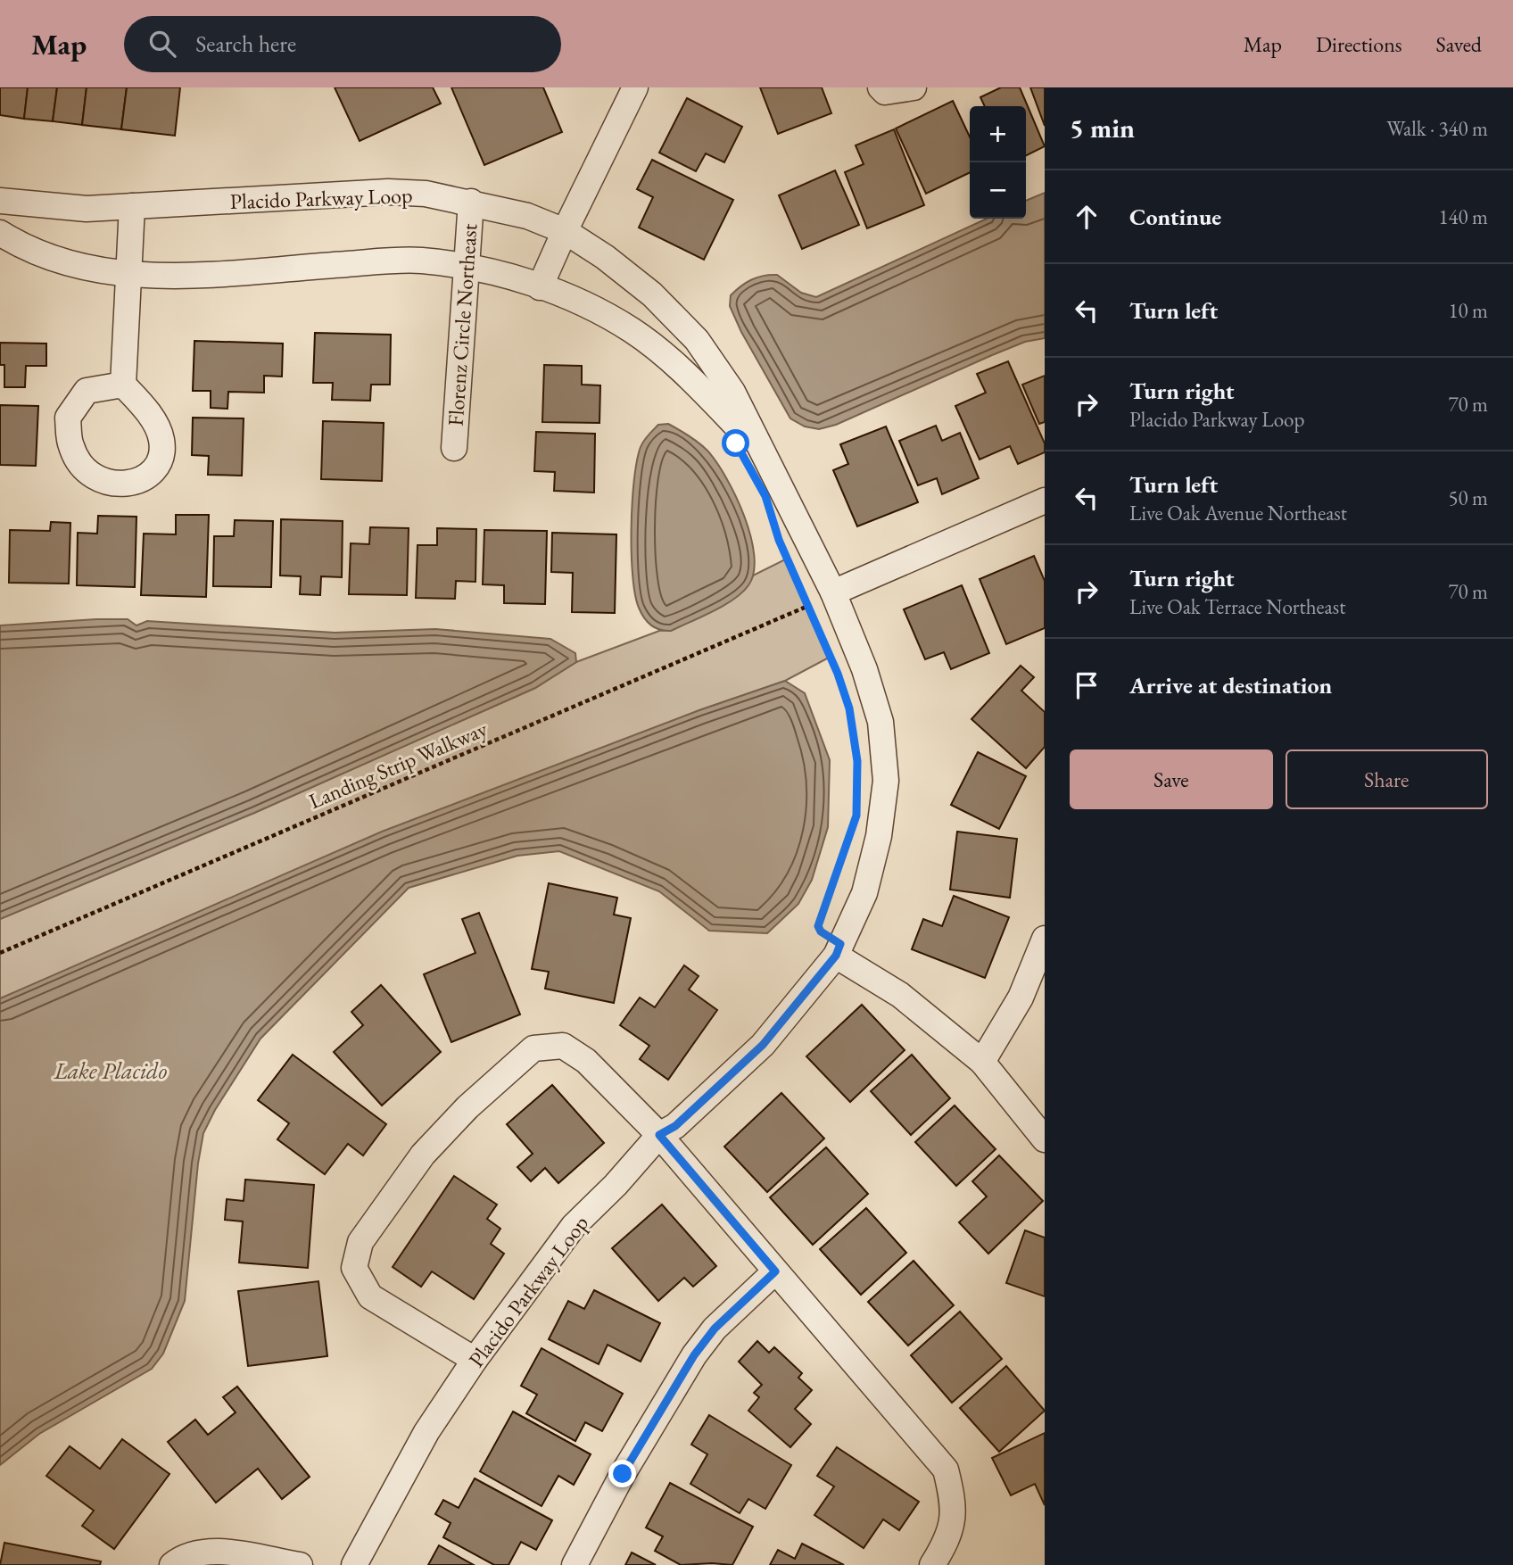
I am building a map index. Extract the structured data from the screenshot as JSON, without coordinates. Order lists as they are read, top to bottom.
{
  "streets": {
    "street": ["Placido Parkway Loop", "Florenz Circle Northeast"],
    "path": ["Landing Strip Walkway"]
  },
  "crossings": [
    ["Placido Parkway Loop", "Florenz Circle Northeast"]
  ],
  "water": ["Lake Placido"],
  "page": {
    "header": "Map",
    "search": "Search here",
    "nav": ["Map", "Directions", "Saved"],
    "heading": ["5 min", "Walk · 340 m"],
    "map_buttons": ["+", "−"],
    "list": [
      ["Continue", "140 m"],
      ["Turn left", "10 m"],
      ["Turn right", "Placido Parkway Loop", "70 m"],
      ["Turn left", "Live Oak Avenue Northeast", "50 m"],
      ["Turn right", "Live Oak Terrace Northeast", "70 m"],
      "Arrive at destination"
    ],
    "buttons": ["Save", "Share"]
  }
}
